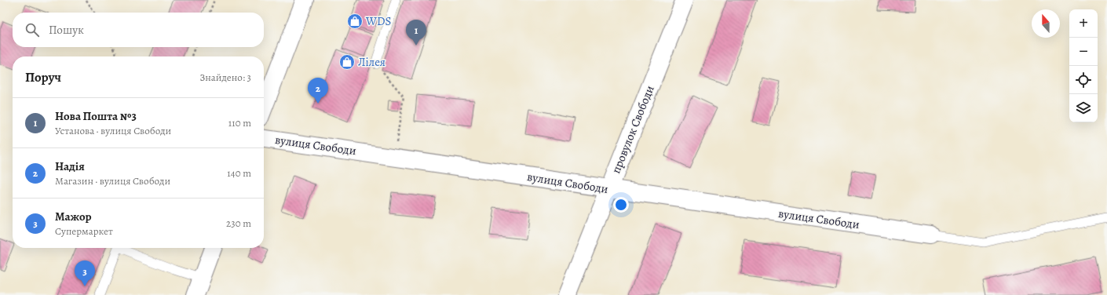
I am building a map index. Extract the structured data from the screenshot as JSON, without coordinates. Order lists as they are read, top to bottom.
{
  "streets": {
    "street": ["провулок Свободи", "вулиця Свободи"]
  },
  "crossings": [
    ["провулок Свободи", "вулиця Свободи"]
  ],
  "places": {
    "shop": ["WDS", "Лілея"]
  },
  "north": "top",
  "page": {
    "map_buttons": ["+", "−"],
    "search": "Пошук",
    "pins": ["1", "2", "3"],
    "heading": ["Поруч", "Знайдено: 3"],
    "list": [
      {
        "mark": "1",
        "name": "Нова Пошта №3",
        "note": "Установа · вулиця Свободи",
        "value": "110 m"
      },
      {
        "mark": "2",
        "name": "Надія",
        "note": "Магазин · вулиця Свободи",
        "value": "140 m"
      },
      {
        "mark": "3",
        "name": "Мажор",
        "note": "Супермаркет",
        "value": "230 m"
      }
    ]
  }
}
